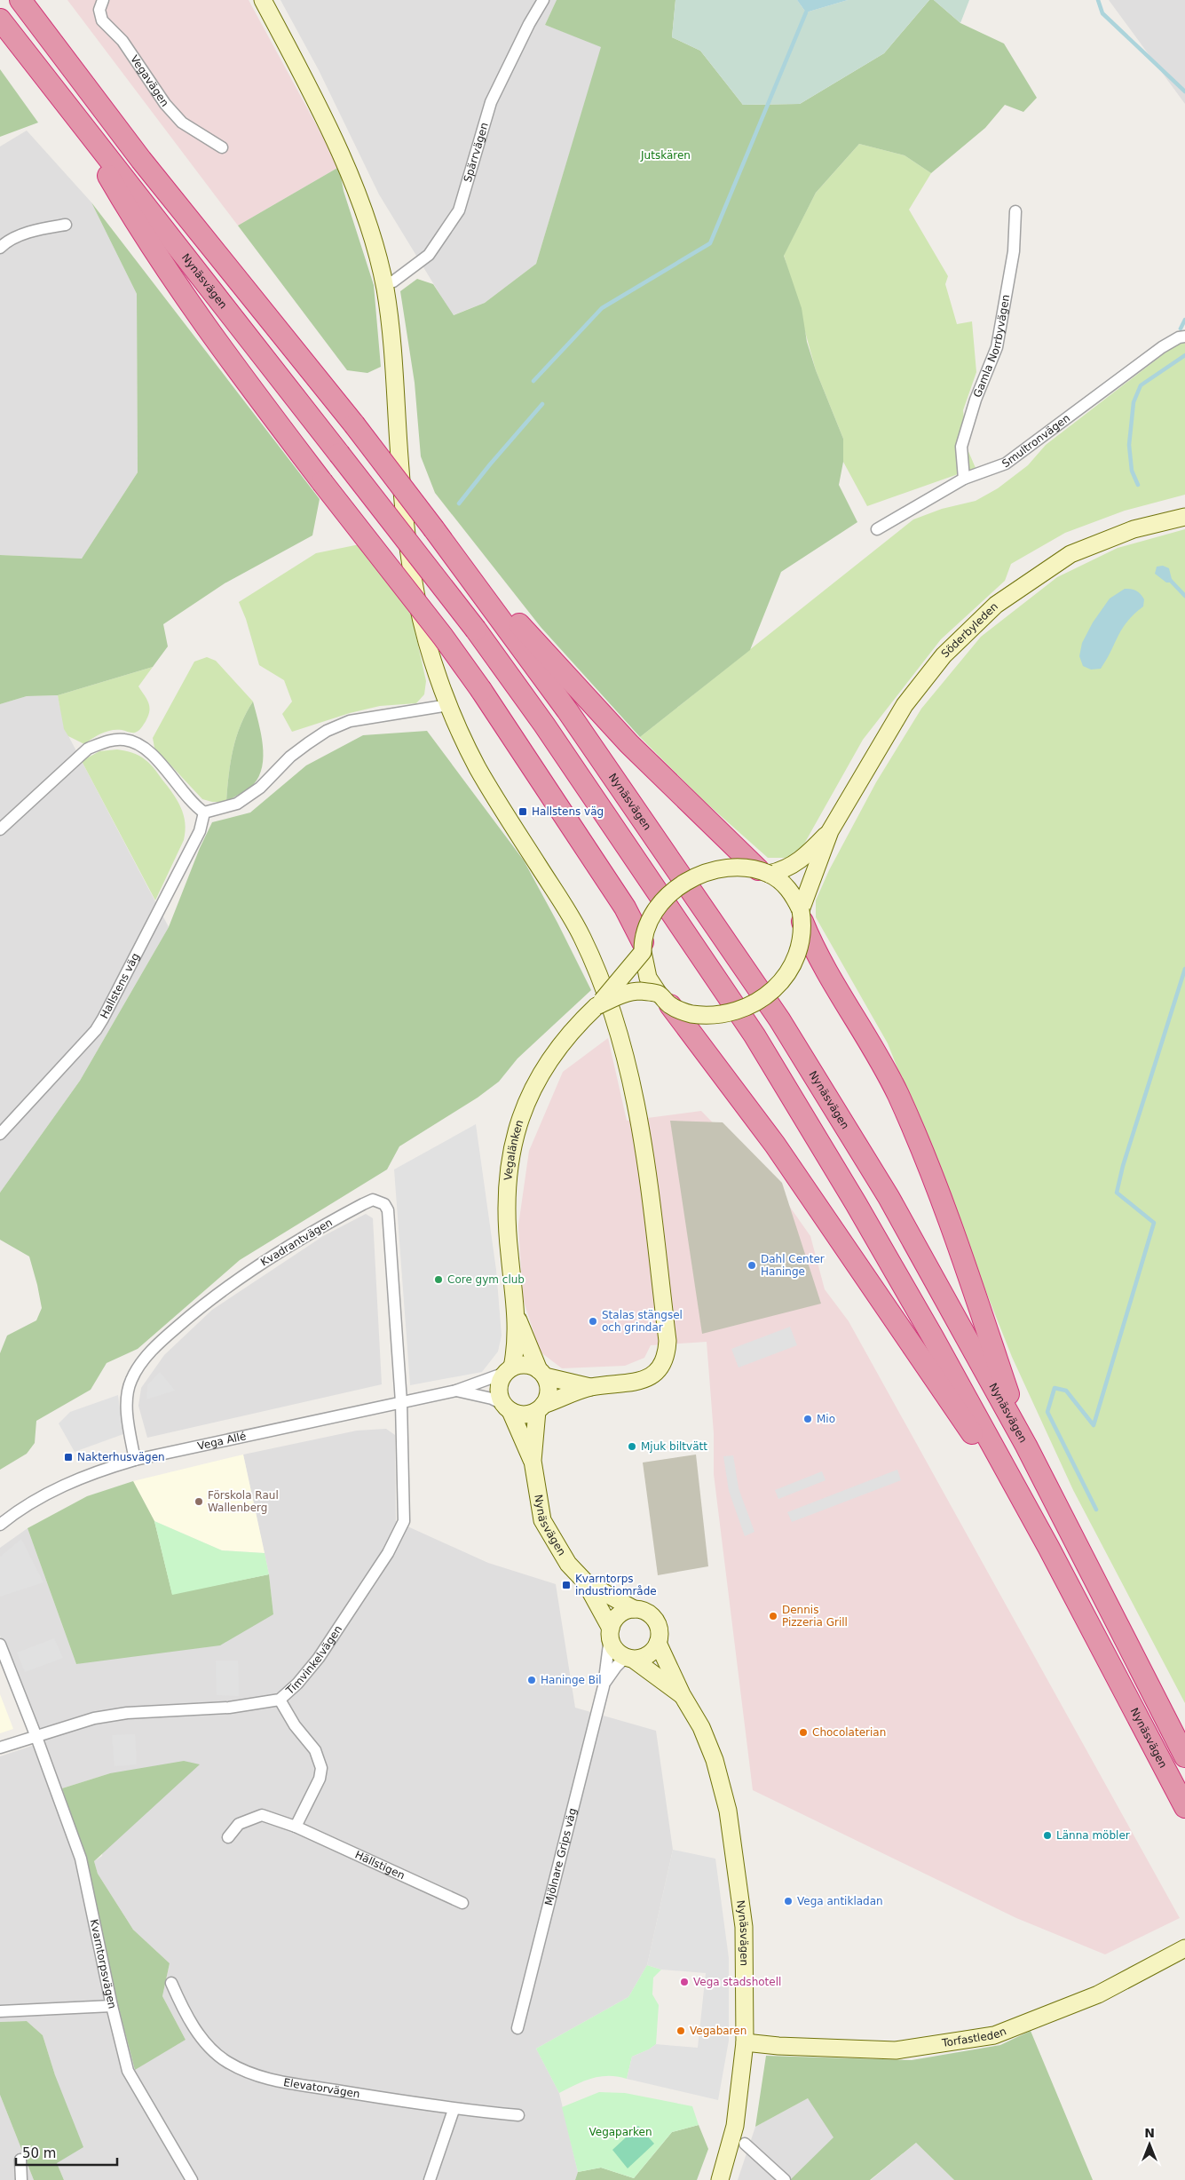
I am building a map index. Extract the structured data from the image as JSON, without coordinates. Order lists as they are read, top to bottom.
{
  "streets": {
    "highway": ["Nynäsvägen"],
    "street": [
      "Vegavägen",
      "Spärrvägen",
      "Gamla Norrbyvägen",
      "Smultronvägen",
      "Söderbyleden",
      "Hallstens väg",
      "Vegalänken",
      "Kvadrantvägen",
      "Vega Allé",
      "Timvinkelvägen",
      "Mjölnare Grips väg",
      "Hällstigen",
      "Kvarntorpsvägen",
      "Torfastleden",
      "Elevatorvägen"
    ]
  },
  "crossings": [
    ["Nynäsvägen", "Vegalänken"],
    ["Nynäsvägen", "Vega Allé"],
    ["Nynäsvägen", "Mjölnare Grips väg"],
    ["Nynäsvägen", "Torfastleden"],
    ["Gamla Norrbyvägen", "Smultronvägen"],
    ["Söderbyleden", "Vegalänken"],
    ["Vegalänken", "Vega Allé"],
    ["Kvadrantvägen", "Vega Allé"],
    ["Kvadrantvägen", "Timvinkelvägen"],
    ["Vega Allé", "Timvinkelvägen"],
    ["Timvinkelvägen", "Kvarntorpsvägen"]
  ],
  "parks": ["Jutskären", "Vegaparken"],
  "places": {
    "transit": ["Hallstens väg", "Nakterhusvägen", "Kvarntorps industriområde"],
    "other": [
      "Dahl Center Haninge",
      "Core gym club",
      "Stalas stängsel och grindar",
      "Mio",
      "Mjuk biltvätt",
      "Förskola Raul Wallenberg",
      "Dennis Pizzeria Grill",
      "Haninge Bil",
      "Chocolaterian",
      "Länna möbler",
      "Vega antikladan",
      "Vega stadshotell",
      "Vegabaren"
    ]
  },
  "scale_bar": "50 m",
  "north": "top"
}
